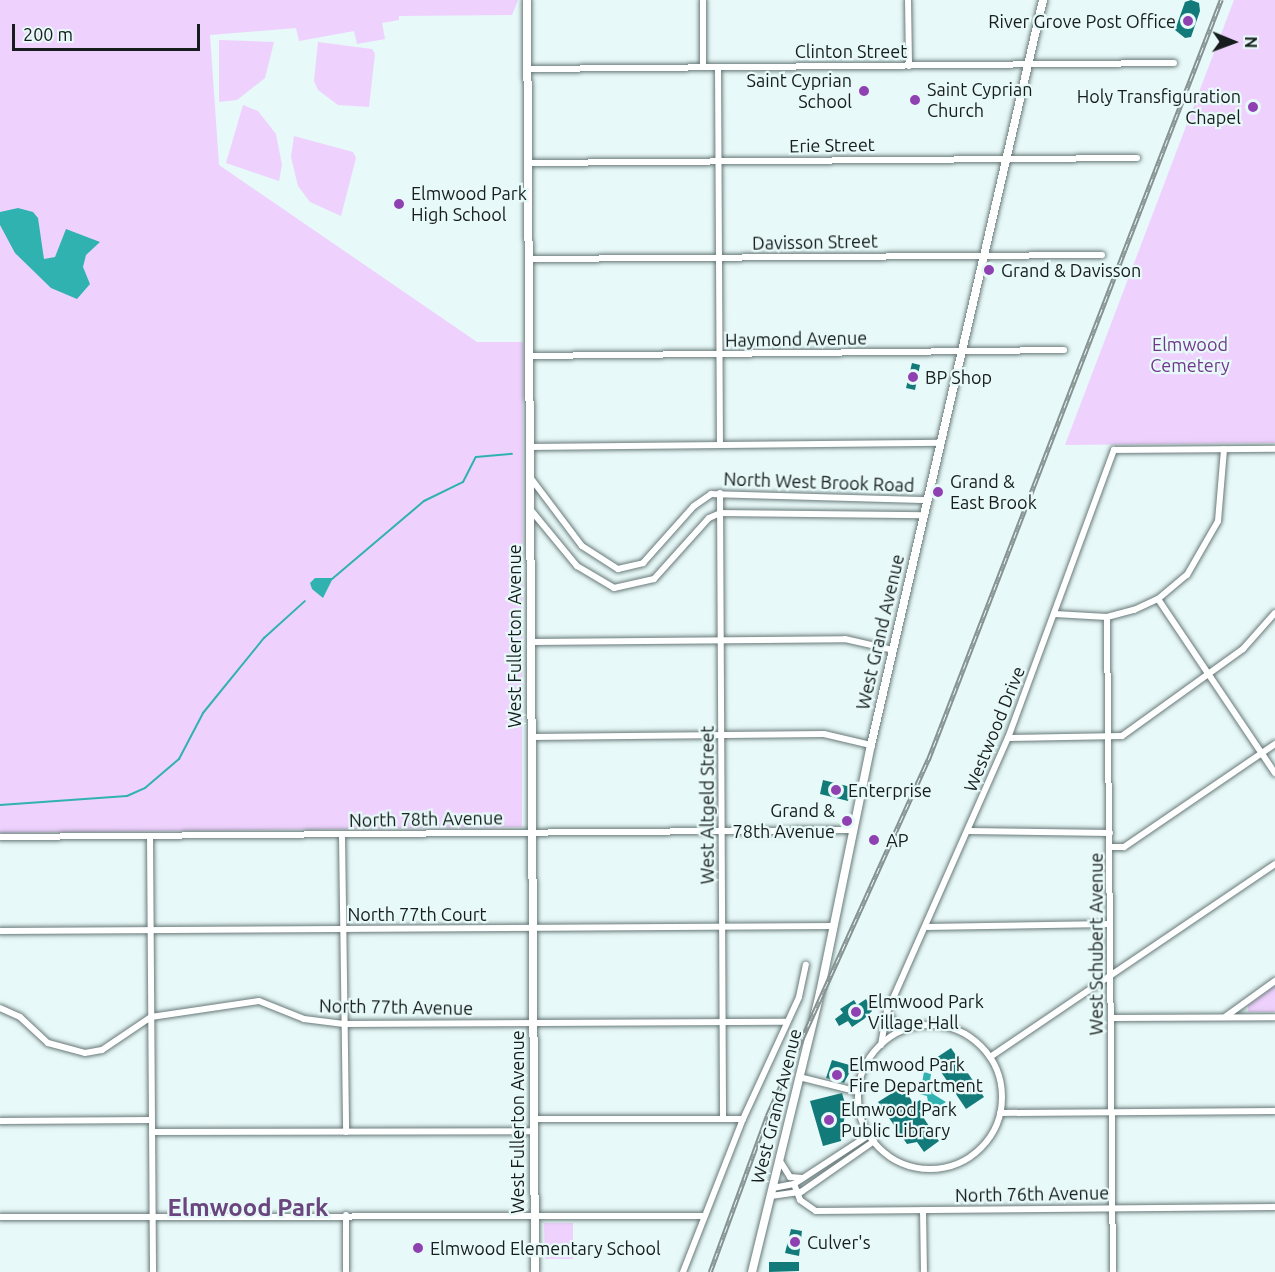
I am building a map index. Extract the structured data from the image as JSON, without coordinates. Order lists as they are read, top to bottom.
{
  "streets": {
    "main road": ["West Grand Avenue", "West Fullerton Avenue"],
    "street": [
      "Clinton Street",
      "Erie Street",
      "Davisson Street",
      "Haymond Avenue",
      "North West Brook Road",
      "Westwood Drive",
      "West Altgeld Street",
      "North 78th Avenue",
      "North 77th Court",
      "West Schubert Avenue",
      "North 77th Avenue",
      "North 76th Avenue"
    ]
  },
  "crossings": [
    ["Clinton Street", "West Grand Avenue"],
    ["Clinton Street", "West Fullerton Avenue"],
    ["Erie Street", "West Grand Avenue"],
    ["Erie Street", "West Fullerton Avenue"],
    ["Davisson Street", "West Grand Avenue"],
    ["Davisson Street", "West Fullerton Avenue"],
    ["Haymond Avenue", "West Grand Avenue"],
    ["Haymond Avenue", "West Fullerton Avenue"],
    ["North West Brook Road", "West Grand Avenue"],
    ["North West Brook Road", "West Fullerton Avenue"],
    ["North West Brook Road", "West Altgeld Street"],
    ["West Grand Avenue", "North 78th Avenue"],
    ["West Grand Avenue", "North 77th Court"],
    ["West Fullerton Avenue", "North 78th Avenue"],
    ["West Fullerton Avenue", "North 77th Court"],
    ["West Fullerton Avenue", "North 77th Avenue"],
    ["West Altgeld Street", "North 78th Avenue"],
    ["West Altgeld Street", "North 77th Court"],
    ["West Altgeld Street", "North 77th Avenue"],
    ["West Schubert Avenue", "North 76th Avenue"]
  ],
  "districts": ["Elmwood Park"],
  "parks": ["Elmwood Cemetery"],
  "places": [
    "River Grove Post Office",
    "Saint Cyprian School",
    "Saint Cyprian Church",
    "Holy Transfiguration Chapel",
    "Elmwood Park High School",
    "Grand & Davisson",
    "BP Shop",
    "Grand & East Brook",
    "Enterprise",
    "Grand & 78th Avenue",
    "AP",
    "Elmwood Park Village Hall",
    "Elmwood Park Fire Department",
    "Elmwood Park Public Library",
    "Culver's",
    "Elmwood Elementary School"
  ],
  "scale_bar": "200 m",
  "north": "right"
}
